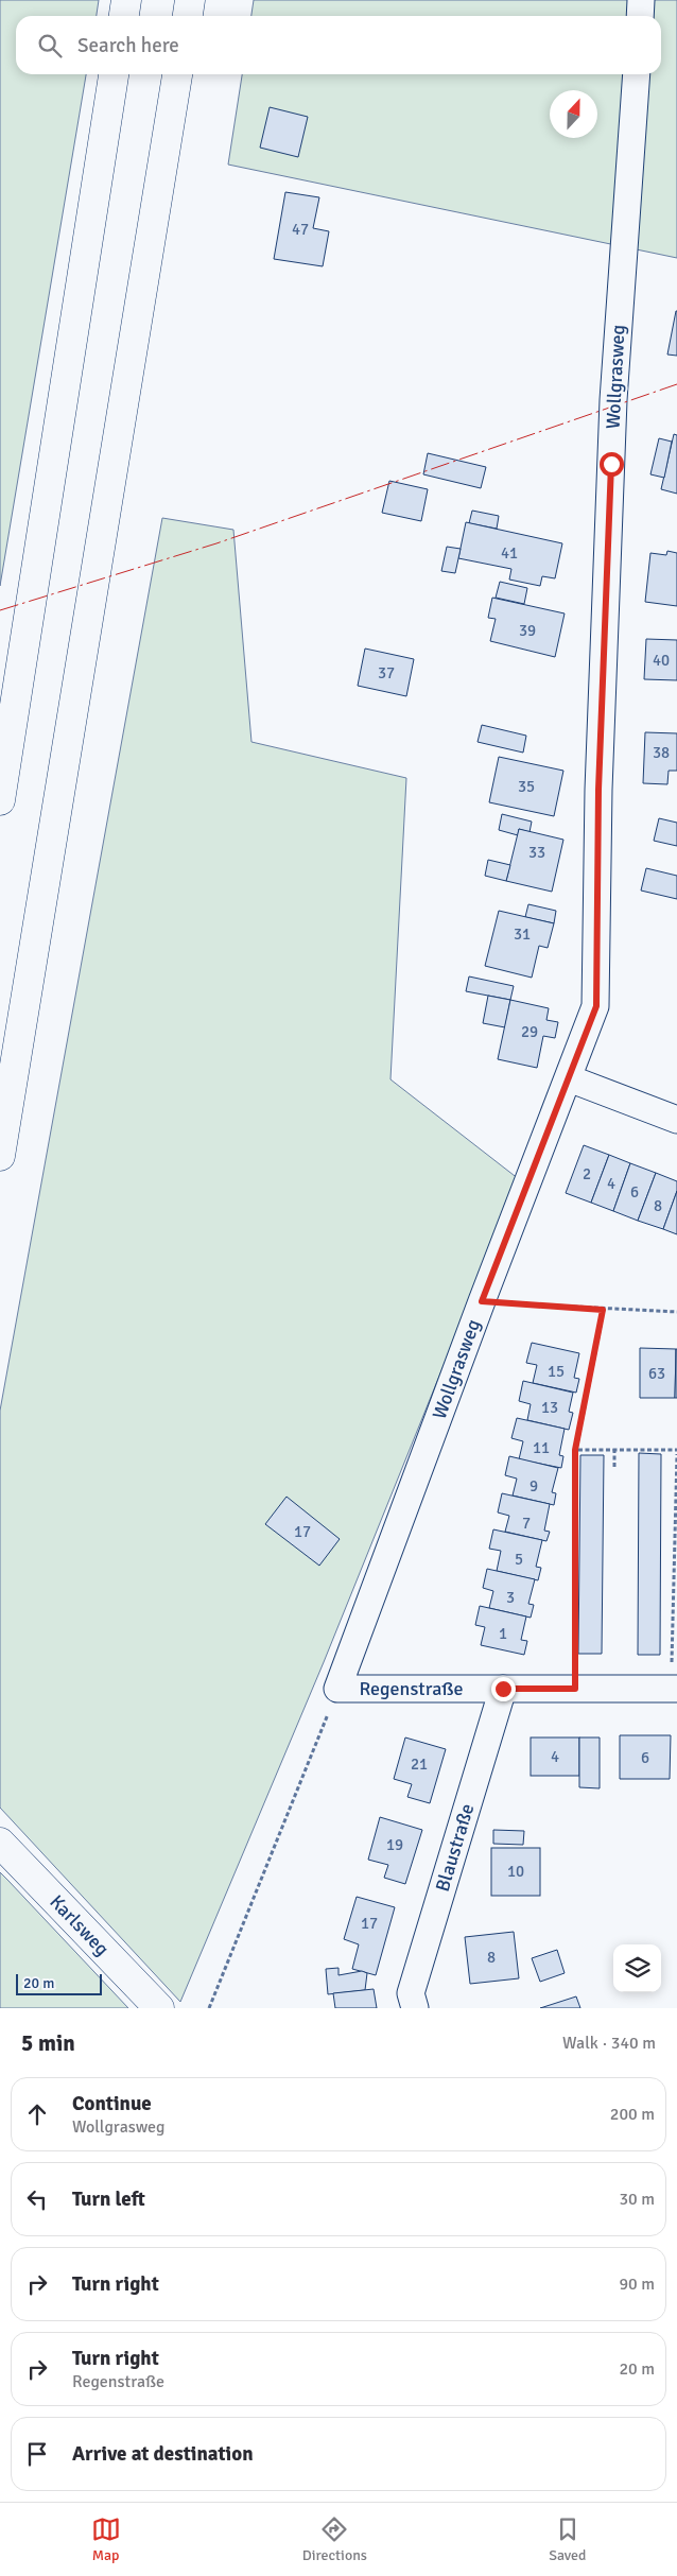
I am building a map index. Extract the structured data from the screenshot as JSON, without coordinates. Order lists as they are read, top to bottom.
{
  "streets": {
    "main road": ["Karlsweg"],
    "street": ["Wollgrasweg", "Regenstraße", "Blaustraße"]
  },
  "crossings": [
    ["Wollgrasweg", "Regenstraße"],
    ["Regenstraße", "Blaustraße"]
  ],
  "house_numbers": [
    "47",
    "41",
    "39",
    "40",
    "37",
    "38",
    "35",
    "33",
    "31",
    "29",
    "2",
    "4",
    "6",
    "8",
    "15",
    "63",
    "13",
    "11",
    "9",
    "7",
    "17",
    "5",
    "3",
    "1",
    "4",
    "6",
    "21",
    "19",
    "10",
    "17",
    "8"
  ],
  "scale_bar": "20 m",
  "north": "top",
  "page": {
    "search": "Search here",
    "scale": "20 m",
    "heading": ["5 min", "Walk · 340 m"],
    "list": [
      ["Continue", "Wollgrasweg", "200 m"],
      ["Turn left", "30 m"],
      ["Turn right", "90 m"],
      ["Turn right", "Regenstraße", "20 m"],
      "Arrive at destination"
    ],
    "nav": ["Map", "Directions", "Saved"]
  }
}
